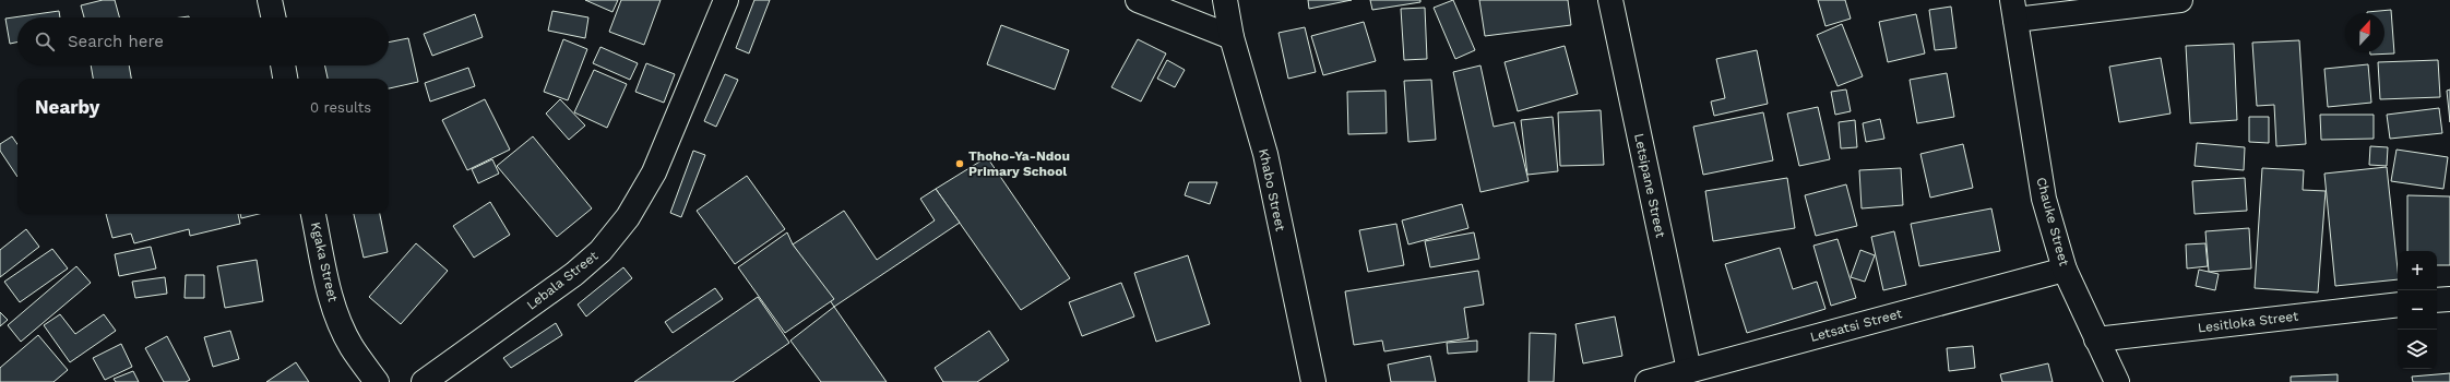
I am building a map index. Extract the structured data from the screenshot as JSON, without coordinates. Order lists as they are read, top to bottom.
{
  "streets": {
    "street": [
      "Letsipane Street",
      "Khabo Street",
      "Chauke Street",
      "Kgaka Street",
      "Lebala Street",
      "Lesitloka Street",
      "Letsatsi Street"
    ]
  },
  "crossings": [
    ["Letsipane Street", "Letsatsi Street"],
    ["Chauke Street", "Lesitloka Street"],
    ["Chauke Street", "Letsatsi Street"]
  ],
  "places": ["Thoho-Ya-Ndou Primary School"],
  "north": "top",
  "page": {
    "search": "Search here",
    "heading": ["Nearby", "0 results"],
    "map_buttons": ["+", "−"]
  }
}
